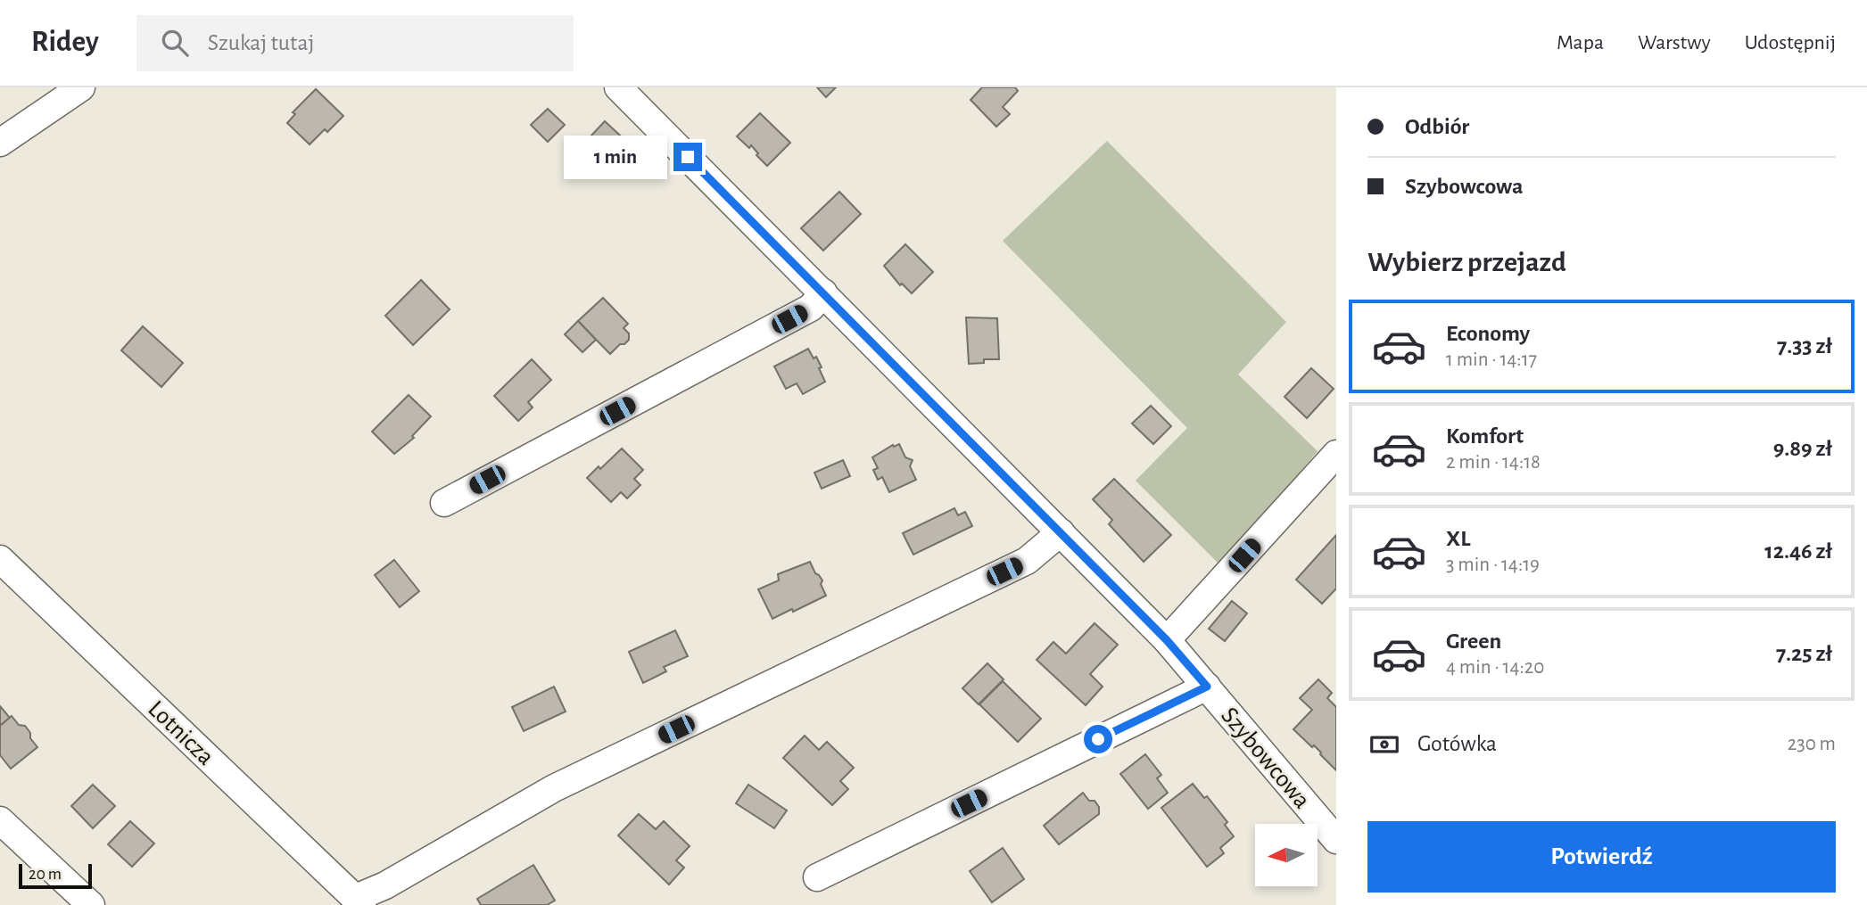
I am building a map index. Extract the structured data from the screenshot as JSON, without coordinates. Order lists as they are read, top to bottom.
{
  "streets": {
    "street": ["Lotnicza", "Szybowcowa"]
  },
  "scale_bar": "20 m",
  "north": "left",
  "page": {
    "header": "Ridey",
    "search": "Szukaj tutaj",
    "nav": ["Mapa", "Warstwy", "Udostępnij"],
    "banner": ["Odbiór", "Szybowcowa"],
    "bubble": "1 min",
    "heading": "Wybierz przejazd",
    "list": [
      {
        "name": "Economy",
        "note": "1 min · 14:17",
        "value": "7.33 zł"
      },
      {
        "name": "Komfort",
        "note": "2 min · 14:18",
        "value": "9.89 zł"
      },
      {
        "name": "XL",
        "note": "3 min · 14:19",
        "value": "12.46 zł"
      },
      {
        "name": "Green",
        "note": "4 min · 14:20",
        "value": "7.25 zł"
      }
    ],
    "pay": ["Gotówka", "230 m"],
    "buttons": "Potwierdź",
    "scale": "20 m"
  }
}
